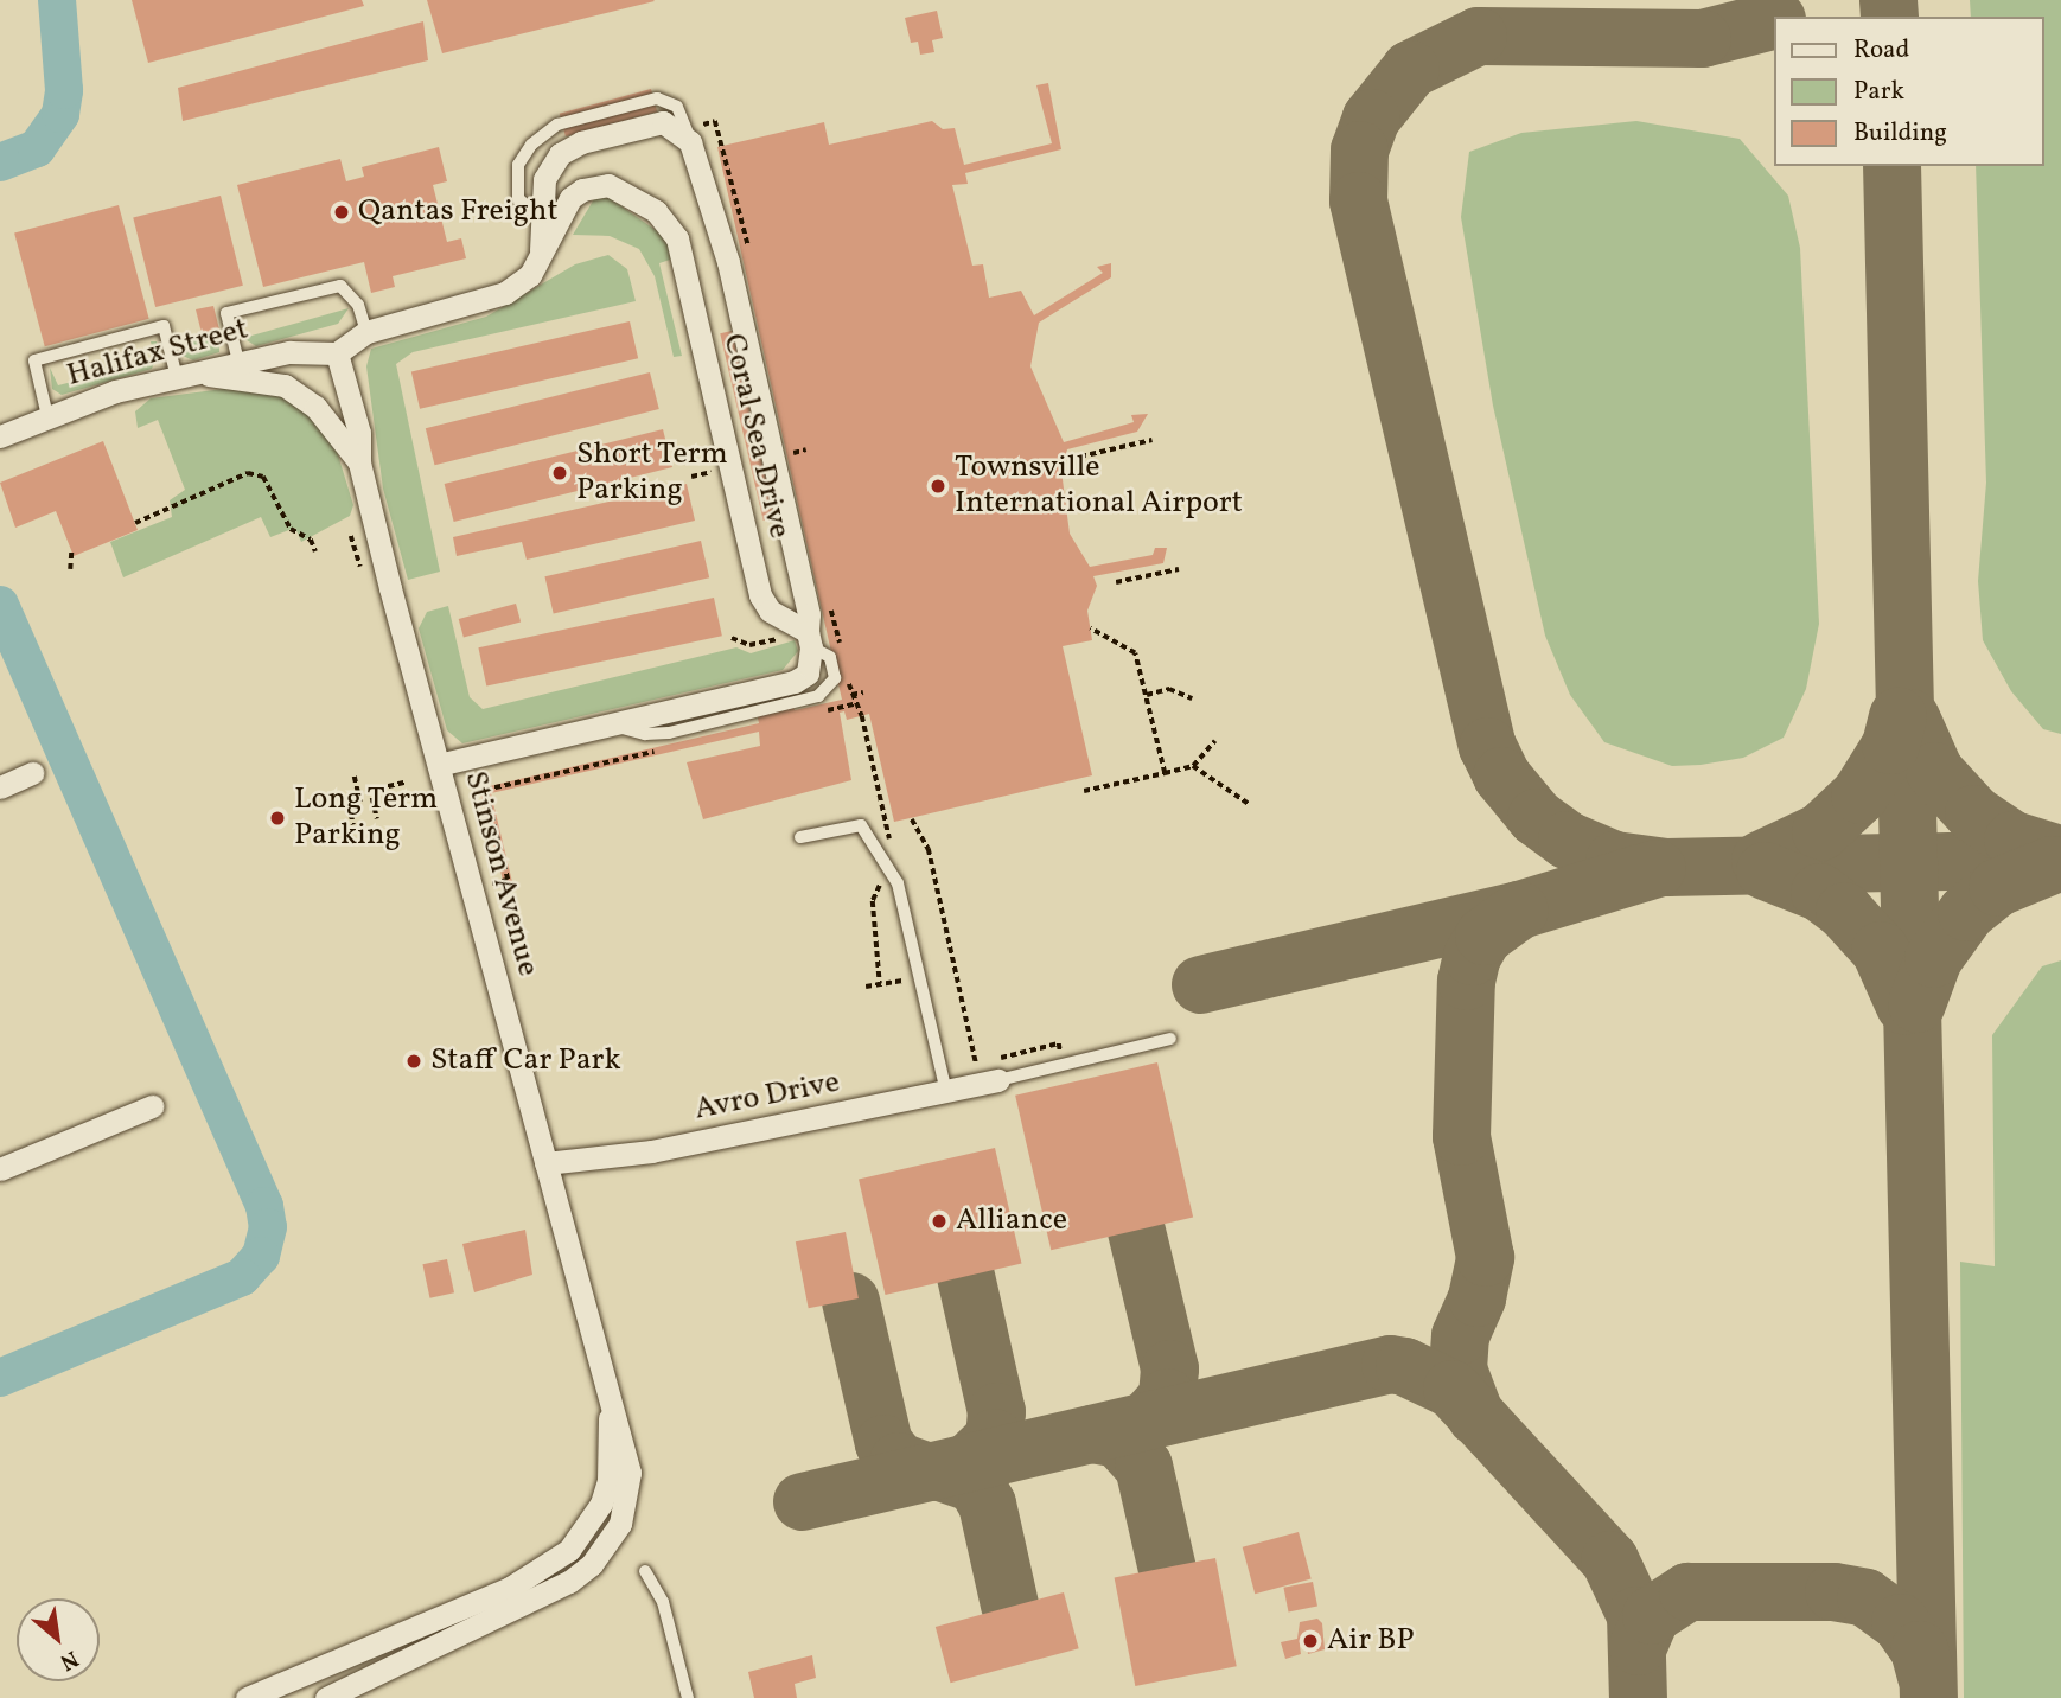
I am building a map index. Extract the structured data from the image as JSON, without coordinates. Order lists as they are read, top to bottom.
{
  "streets": {
    "street": [
      "Halifax Street",
      "Coral Sea Drive",
      "Stinson Avenue",
      "Avro Drive"
    ]
  },
  "crossings": [
    ["Halifax Street", "Coral Sea Drive"],
    ["Halifax Street", "Stinson Avenue"],
    ["Coral Sea Drive", "Stinson Avenue"],
    ["Stinson Avenue", "Avro Drive"]
  ],
  "places": [
    "Qantas Freight",
    "Short Term Parking",
    "Townsville International Airport",
    "Long Term Parking",
    "Staff Car Park",
    "Alliance",
    "Air BP"
  ],
  "legend": ["Road", "Park", "Building"],
  "north": "bottom right"
}
